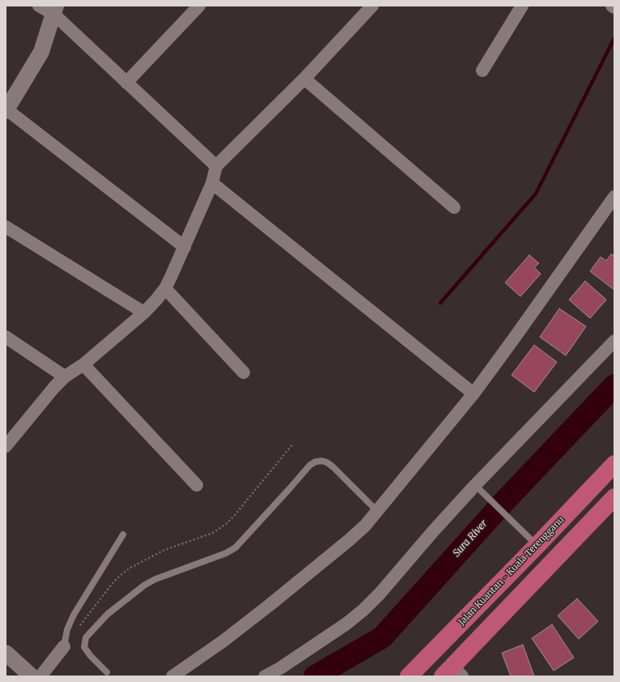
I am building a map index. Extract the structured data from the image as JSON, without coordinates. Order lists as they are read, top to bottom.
{
  "streets": {
    "highway": ["Jalan Kuantan - Kuala Terengganu"]
  },
  "water": ["Sura River"]
}
